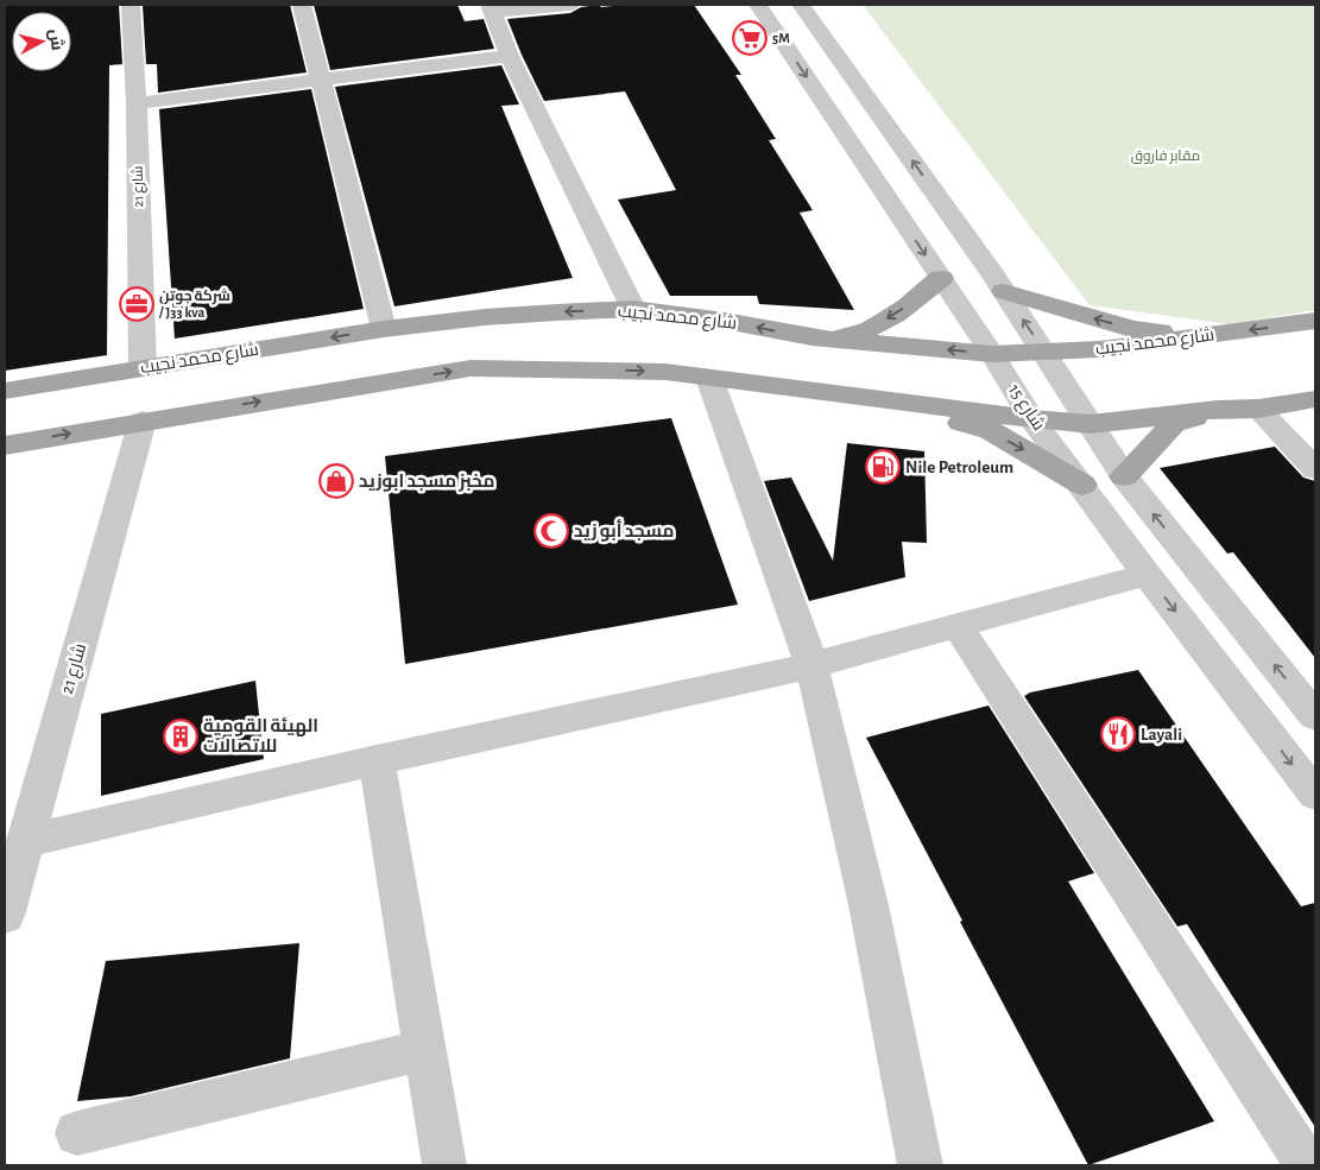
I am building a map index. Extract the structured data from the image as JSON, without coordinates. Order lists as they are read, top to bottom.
{
  "streets": {
    "main road": ["شارع محمد نجيب"],
    "street": ["شارع 21", "شارع 15"]
  },
  "crossings": [
    ["شارع 21", "شارع محمد نجيب"],
    ["شارع محمد نجيب", "شارع 15"]
  ],
  "parks": ["مقابر فاروق"],
  "places": {
    "supermarket": ["5M"],
    "office": ["شركة جوتن / J33 kva"],
    "fuel station": ["Nile Petroleum"],
    "shop": ["مخبز مسجد ابوزيد"],
    "mosque": ["مسجد أبو زيد"],
    "restaurant": ["Layali"],
    "building": ["الهيئة القومية للاتصالات"]
  },
  "north": "right"
}
